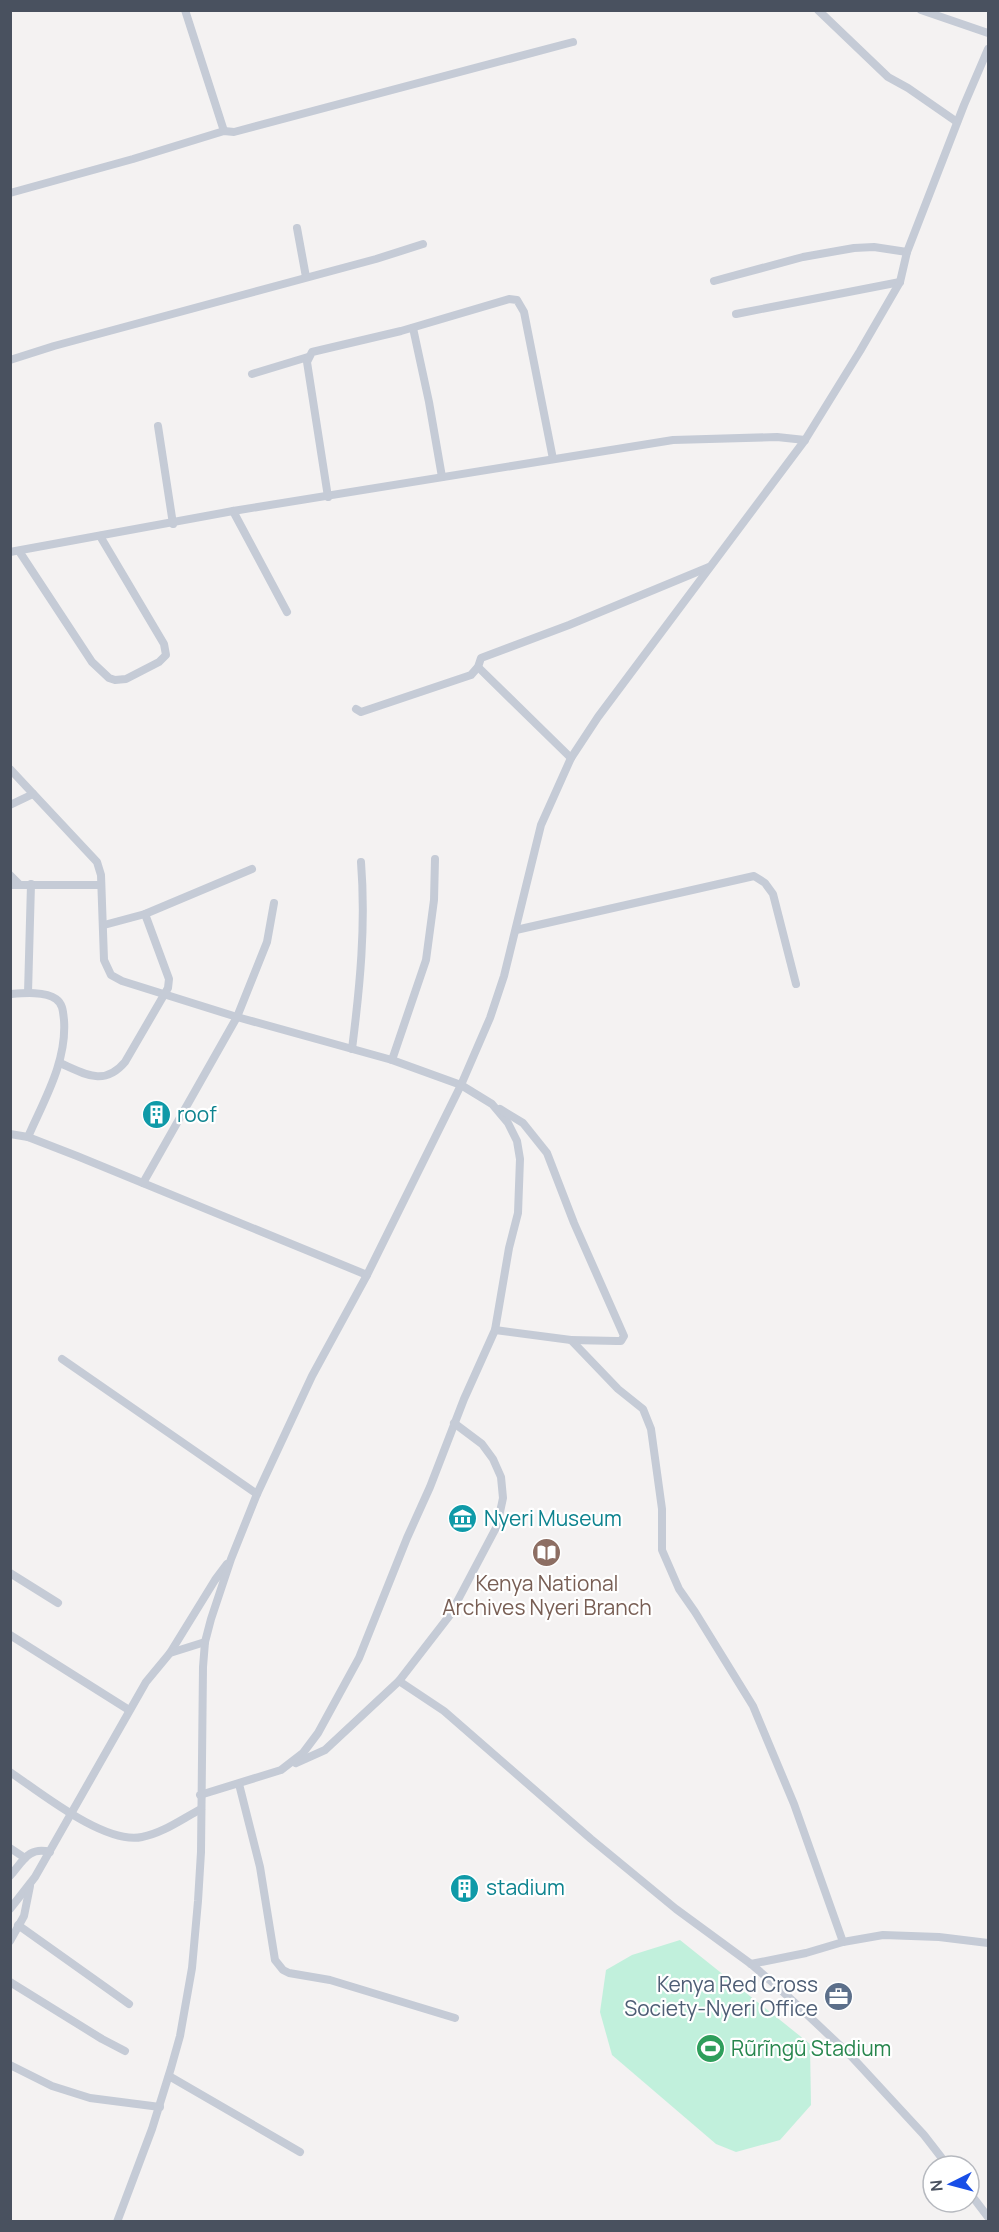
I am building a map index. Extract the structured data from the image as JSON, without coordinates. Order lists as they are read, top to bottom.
{
  "places": {
    "building": ["roof", "stadium"],
    "museum": ["Nyeri Museum"],
    "library": ["Kenya National Archives Nyeri Branch"],
    "office": ["Kenya Red Cross Society-Nyeri Office"],
    "sports": ["Rũrĩngũ Stadium"]
  },
  "north": "left"
}
